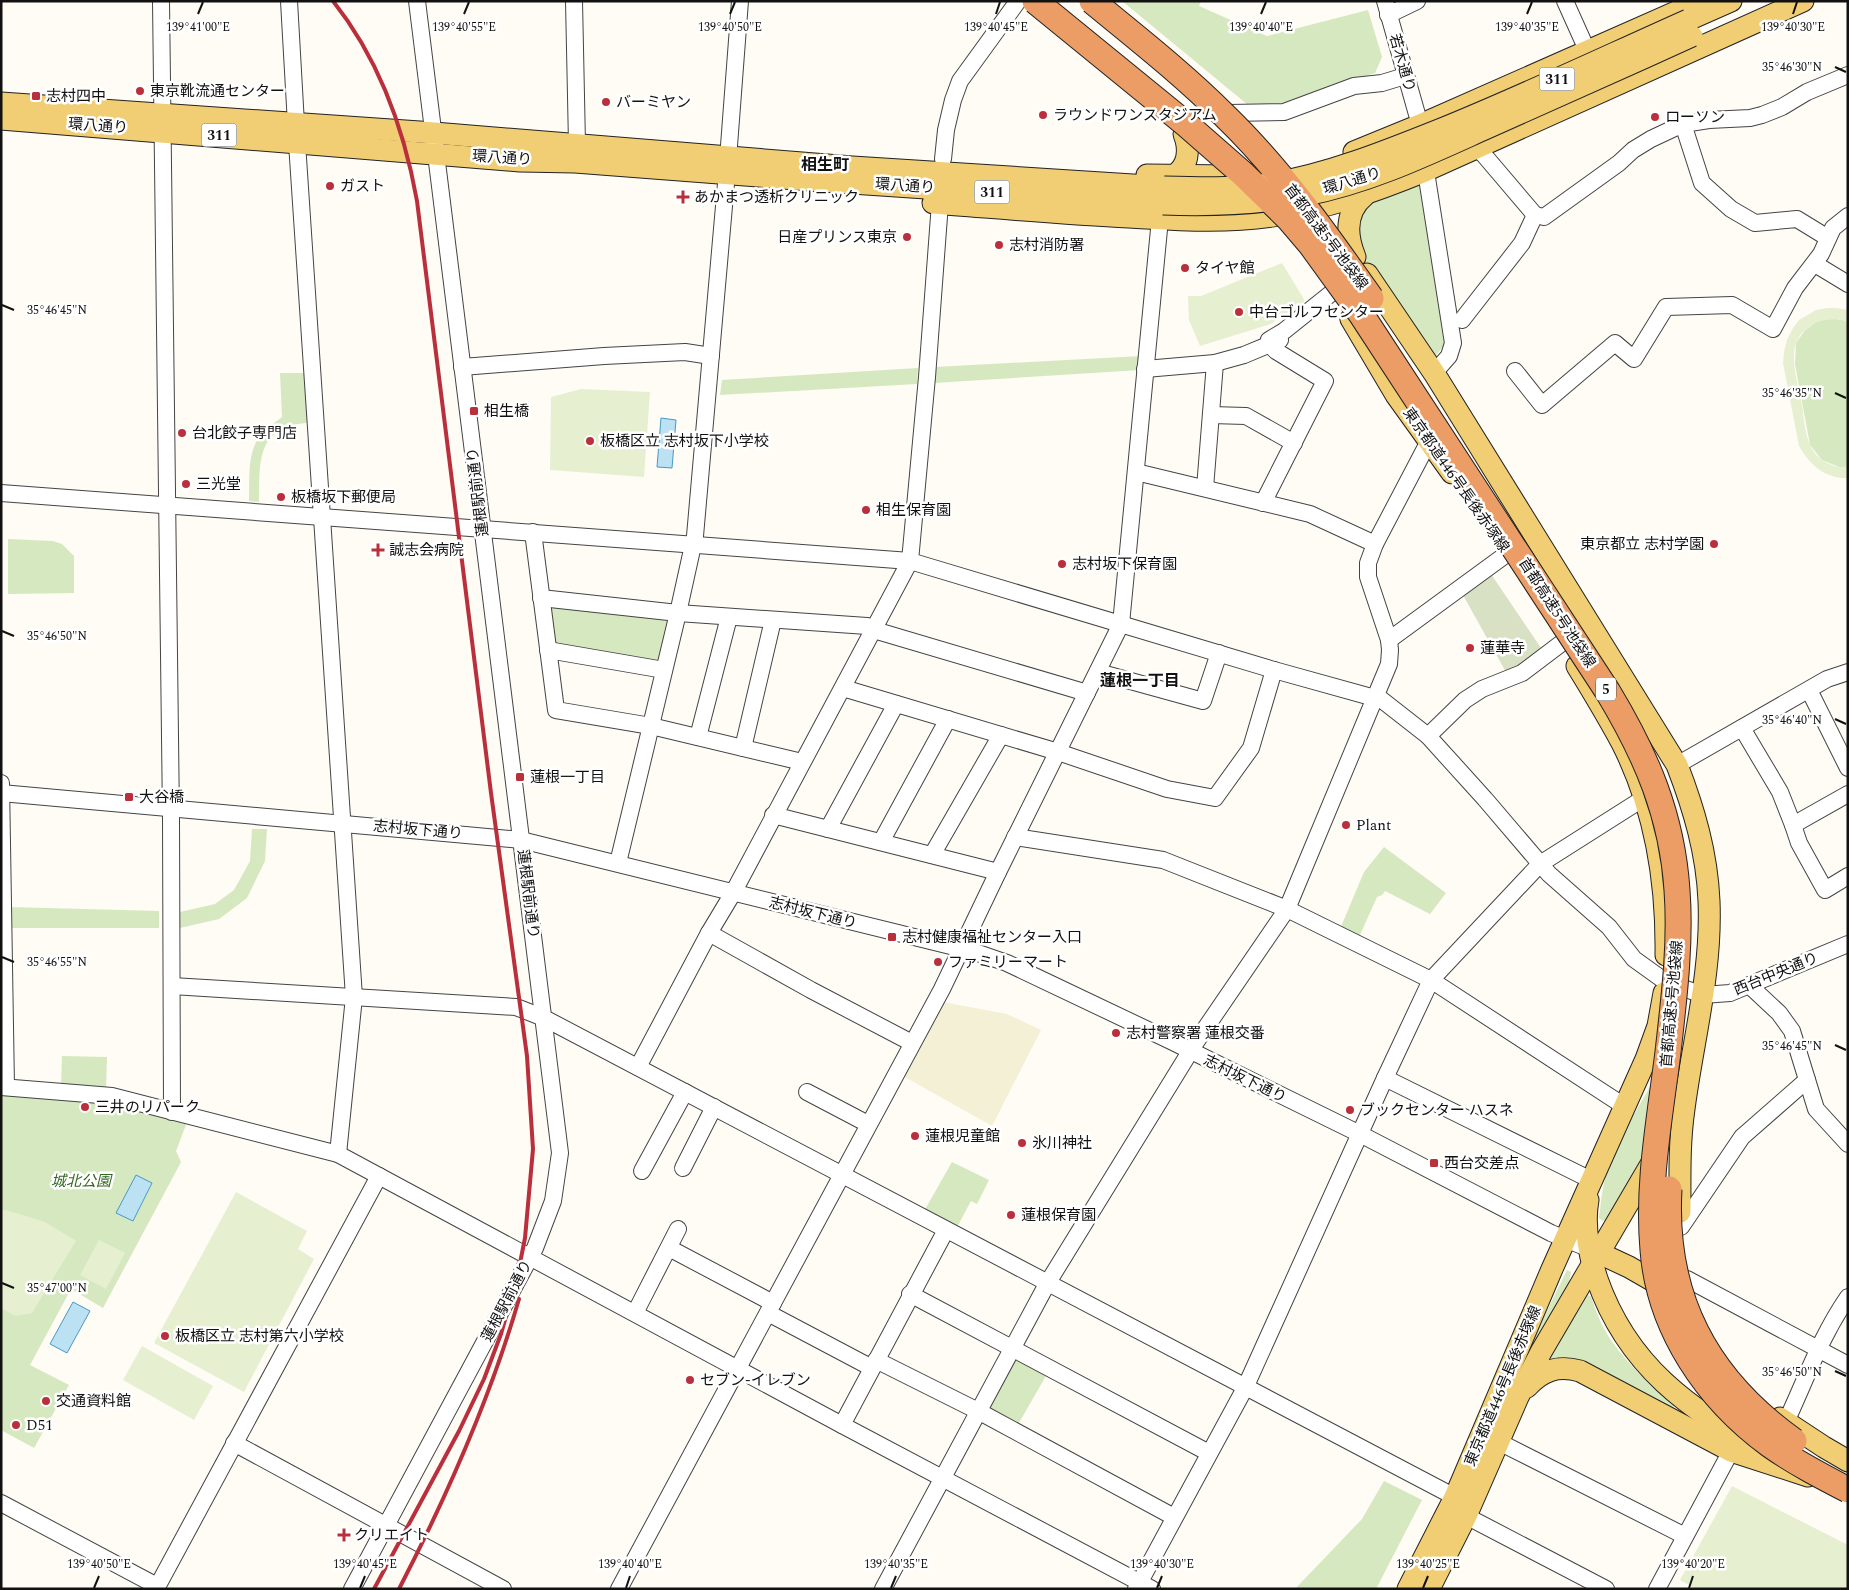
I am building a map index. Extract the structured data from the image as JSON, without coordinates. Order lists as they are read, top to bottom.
{
  "streets": {
    "highway": ["首都高速5号池袋線", "5"],
    "main road": ["311", "環八通り", "東京都道446号長後赤塚線"],
    "street": [
      "若木通り",
      "蓮根駅前通り",
      "志村坂下通り",
      "西台中央通り"
    ]
  },
  "crossings": [
    ["若木通り", "東京都道446号長後赤塚線"],
    ["環八通り", "蓮根駅前通り"],
    ["東京都道446号長後赤塚線", "志村坂下通り"],
    ["東京都道446号長後赤塚線", "西台中央通り"],
    ["蓮根駅前通り", "志村坂下通り"]
  ],
  "districts": ["相生町", "蓮根一丁目"],
  "parks": ["城北公園"],
  "places": {
    "other": [
      "東京靴流通センター",
      "バーミヤン",
      "ラウンドワンスタジアム",
      "ローソン",
      "ガスト",
      "日産プリンス東京",
      "志村消防署",
      "タイヤ館",
      "中台ゴルフセンター",
      "台北餃子専門店",
      "板橋区立 志村坂下小学校",
      "三光堂",
      "板橋坂下郵便局",
      "相生保育園",
      "東京都立 志村学園",
      "志村坂下保育園",
      "蓮華寺",
      "Plant",
      "ファミリーマート",
      "志村警察署 蓮根交番",
      "三井のリパーク",
      "ブックセンター ハスネ",
      "蓮根児童館",
      "氷川神社",
      "蓮根保育園",
      "板橋区立 志村第六小学校",
      "セブン-イレブン",
      "交通資料館",
      "D51"
    ],
    "transit": [
      "志村四中",
      "相生橋",
      "蓮根一丁目",
      "大谷橋",
      "志村健康福祉センター入口",
      "西台交差点"
    ],
    "health": ["あかまつ透析クリニック", "誠志会病院", "クリエイト"]
  },
  "coordinates": [
    "139°41'00\"E",
    "139°40'55\"E",
    "139°40'50\"E",
    "139°40'45\"E",
    "139°40'40\"E",
    "139°40'35\"E",
    "139°40'30\"E",
    "35°46'30\"N",
    "35°46'45\"N",
    "35°46'35\"N",
    "35°46'50\"N",
    "35°46'40\"N",
    "35°46'55\"N",
    "35°47'00\"N",
    "139°40'25\"E",
    "139°40'20\"E"
  ]
}
